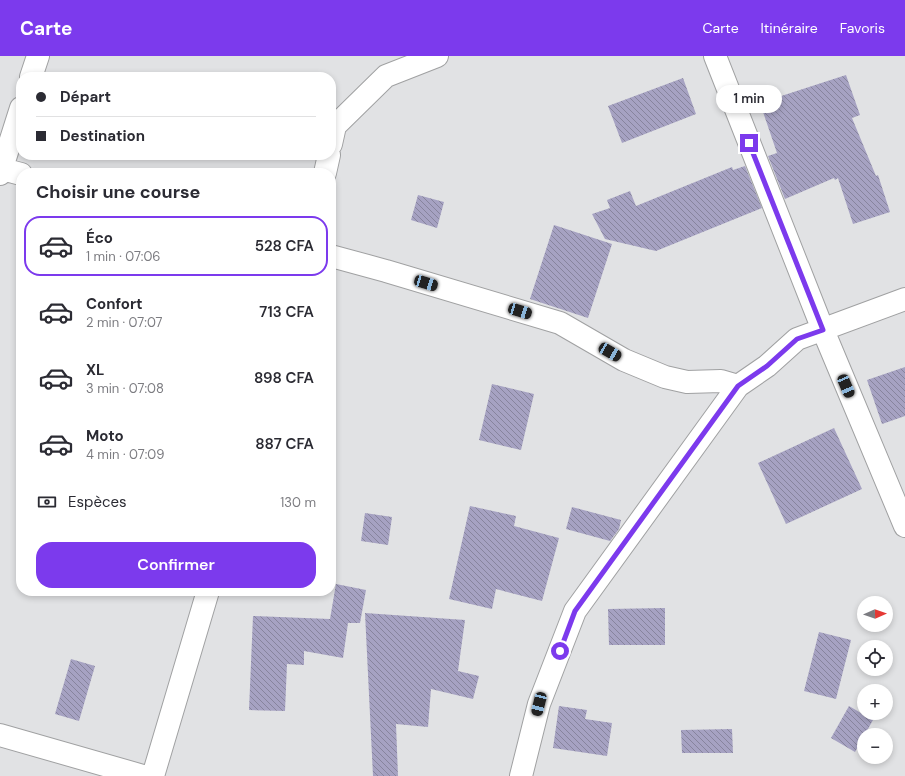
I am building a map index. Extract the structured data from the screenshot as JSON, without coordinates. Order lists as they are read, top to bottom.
{
  "north": "right",
  "page": {
    "header": "Carte",
    "nav": ["Carte", "Itinéraire", "Favoris"],
    "banner": ["Départ", "Destination"],
    "bubble": "1 min",
    "heading": "Choisir une course",
    "list": [
      {
        "name": "Éco",
        "note": "1 min · 07:06",
        "value": "528 CFA"
      },
      {
        "name": "Confort",
        "note": "2 min · 07:07",
        "value": "713 CFA"
      },
      {
        "name": "XL",
        "note": "3 min · 07:08",
        "value": "898 CFA"
      },
      {
        "name": "Moto",
        "note": "4 min · 07:09",
        "value": "887 CFA"
      }
    ],
    "pay": ["Espèces", "130 m"],
    "buttons": "Confirmer",
    "map_buttons": ["+", "−"]
  }
}
